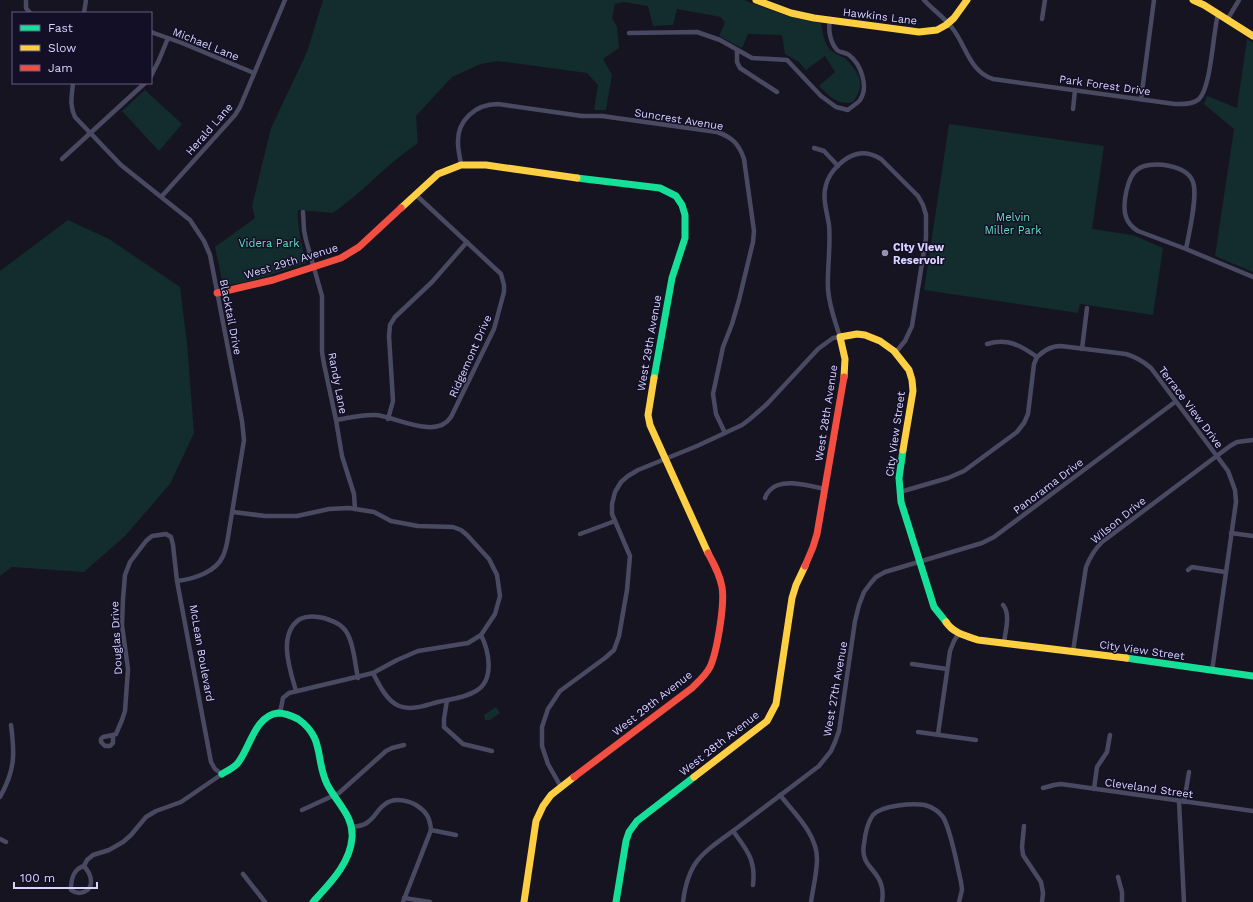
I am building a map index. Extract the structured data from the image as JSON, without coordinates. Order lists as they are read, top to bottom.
{
  "streets": {
    "street": [
      "Hawkins Lane",
      "Michael Lane",
      "Park Forest Drive",
      "Suncrest Avenue",
      "Herald Lane",
      "West 29th Avenue",
      "Blacktail Drive",
      "Ridgemont Drive",
      "Randy Lane",
      "Terrace View Drive",
      "West 28th Avenue",
      "City View Street",
      "Panorama Drive",
      "Wilson Drive",
      "Douglas Drive",
      "McLean Boulevard",
      "West 27th Avenue",
      "Cleveland Street"
    ]
  },
  "crossings": [
    ["Hawkins Lane", "Park Forest Drive"],
    ["Michael Lane", "Herald Lane"],
    ["Suncrest Avenue", "West 29th Avenue"],
    ["Suncrest Avenue", "City View Street"],
    ["Herald Lane", "Blacktail Drive"],
    ["West 29th Avenue", "Blacktail Drive"],
    ["West 29th Avenue", "Ridgemont Drive"],
    ["West 29th Avenue", "Randy Lane"],
    ["West 29th Avenue", "City View Street"],
    ["Blacktail Drive", "McLean Boulevard"],
    ["Ridgemont Drive", "Randy Lane"],
    ["Terrace View Drive", "City View Street"],
    ["Terrace View Drive", "Panorama Drive"],
    ["Terrace View Drive", "Wilson Drive"],
    ["West 28th Avenue", "City View Street"],
    ["City View Street", "Panorama Drive"],
    ["City View Street", "Wilson Drive"],
    ["City View Street", "West 27th Avenue"],
    ["Panorama Drive", "West 27th Avenue"],
    ["Douglas Drive", "McLean Boulevard"]
  ],
  "parks": ["Melvin Miller Park", "Videra Park"],
  "places": ["City View Reservoir"],
  "legend": ["Fast", "Slow", "Jam"],
  "scale_bar": "100 m"
}
